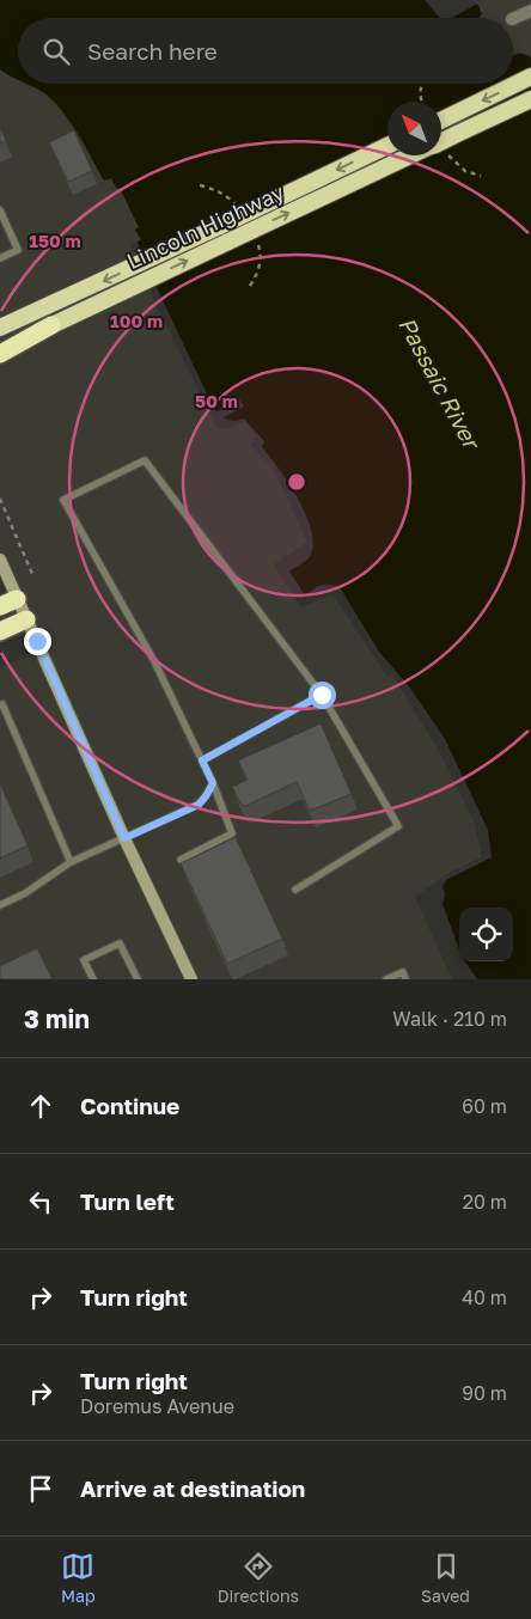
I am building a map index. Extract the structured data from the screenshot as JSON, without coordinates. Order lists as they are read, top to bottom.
{
  "streets": {
    "highway": ["Lincoln Highway"]
  },
  "water": ["Passaic River"],
  "north": "top left",
  "page": {
    "search": "Search here",
    "heading": ["3 min", "Walk · 210 m"],
    "list": [
      ["Continue", "60 m"],
      ["Turn left", "20 m"],
      ["Turn right", "40 m"],
      ["Turn right", "Doremus Avenue", "90 m"],
      "Arrive at destination"
    ],
    "nav": ["Map", "Directions", "Saved"]
  },
  "rings": ["150 m", "100 m", "50 m"]
}
